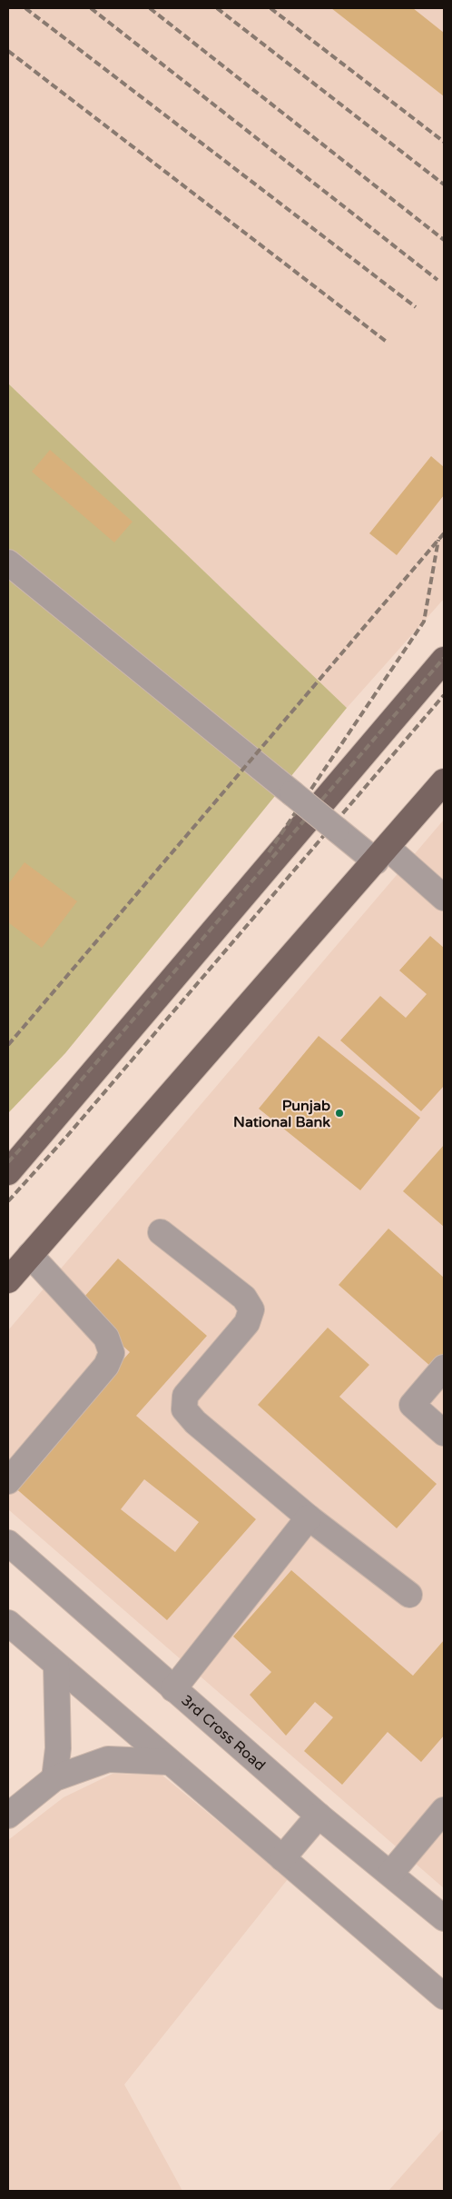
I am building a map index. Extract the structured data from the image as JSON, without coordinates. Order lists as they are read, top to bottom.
{
  "streets": {
    "street": ["3rd Cross Road"]
  },
  "places": ["Punjab National Bank"]
}
